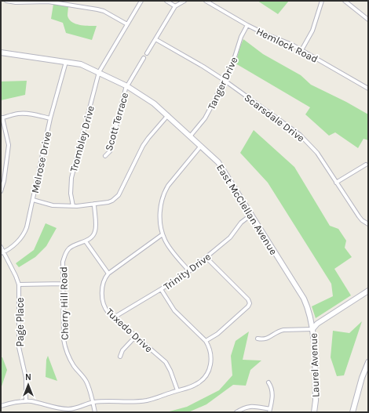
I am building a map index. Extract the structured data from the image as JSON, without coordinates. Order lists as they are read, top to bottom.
{
  "streets": {
    "street": [
      "Hemlock Road",
      "Tanger Drive",
      "Scarsdale Drive",
      "Scott Terrace",
      "Trombley Drive",
      "Melrose Drive",
      "East McClellan Avenue",
      "Trinity Drive",
      "Cherry Hill Road",
      "Page Place",
      "Tuxedo Drive",
      "Laurel Avenue"
    ]
  },
  "crossings": [
    ["Hemlock Road", "Tanger Drive"],
    ["Tanger Drive", "Scarsdale Drive"],
    ["Tanger Drive", "East McClellan Avenue"],
    ["Scott Terrace", "East McClellan Avenue"],
    ["Trombley Drive", "East McClellan Avenue"],
    ["Melrose Drive", "East McClellan Avenue"],
    ["Melrose Drive", "Page Place"],
    ["East McClellan Avenue", "Trinity Drive"],
    ["East McClellan Avenue", "Laurel Avenue"],
    ["Trinity Drive", "Tuxedo Drive"]
  ],
  "north": "top"
}
